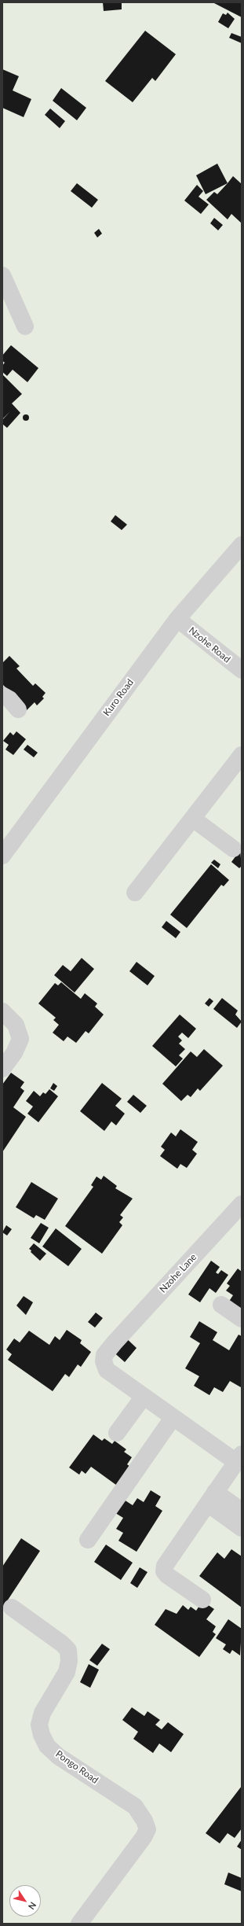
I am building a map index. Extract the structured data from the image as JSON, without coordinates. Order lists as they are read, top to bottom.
{
  "streets": {
    "street": [
      "Nzohe Road",
      "Kuro Road",
      "Nzohe Lane",
      "Pongo Road"
    ]
  },
  "crossings": [
    ["Nzohe Road", "Kuro Road"]
  ],
  "north": "bottom right"
}
